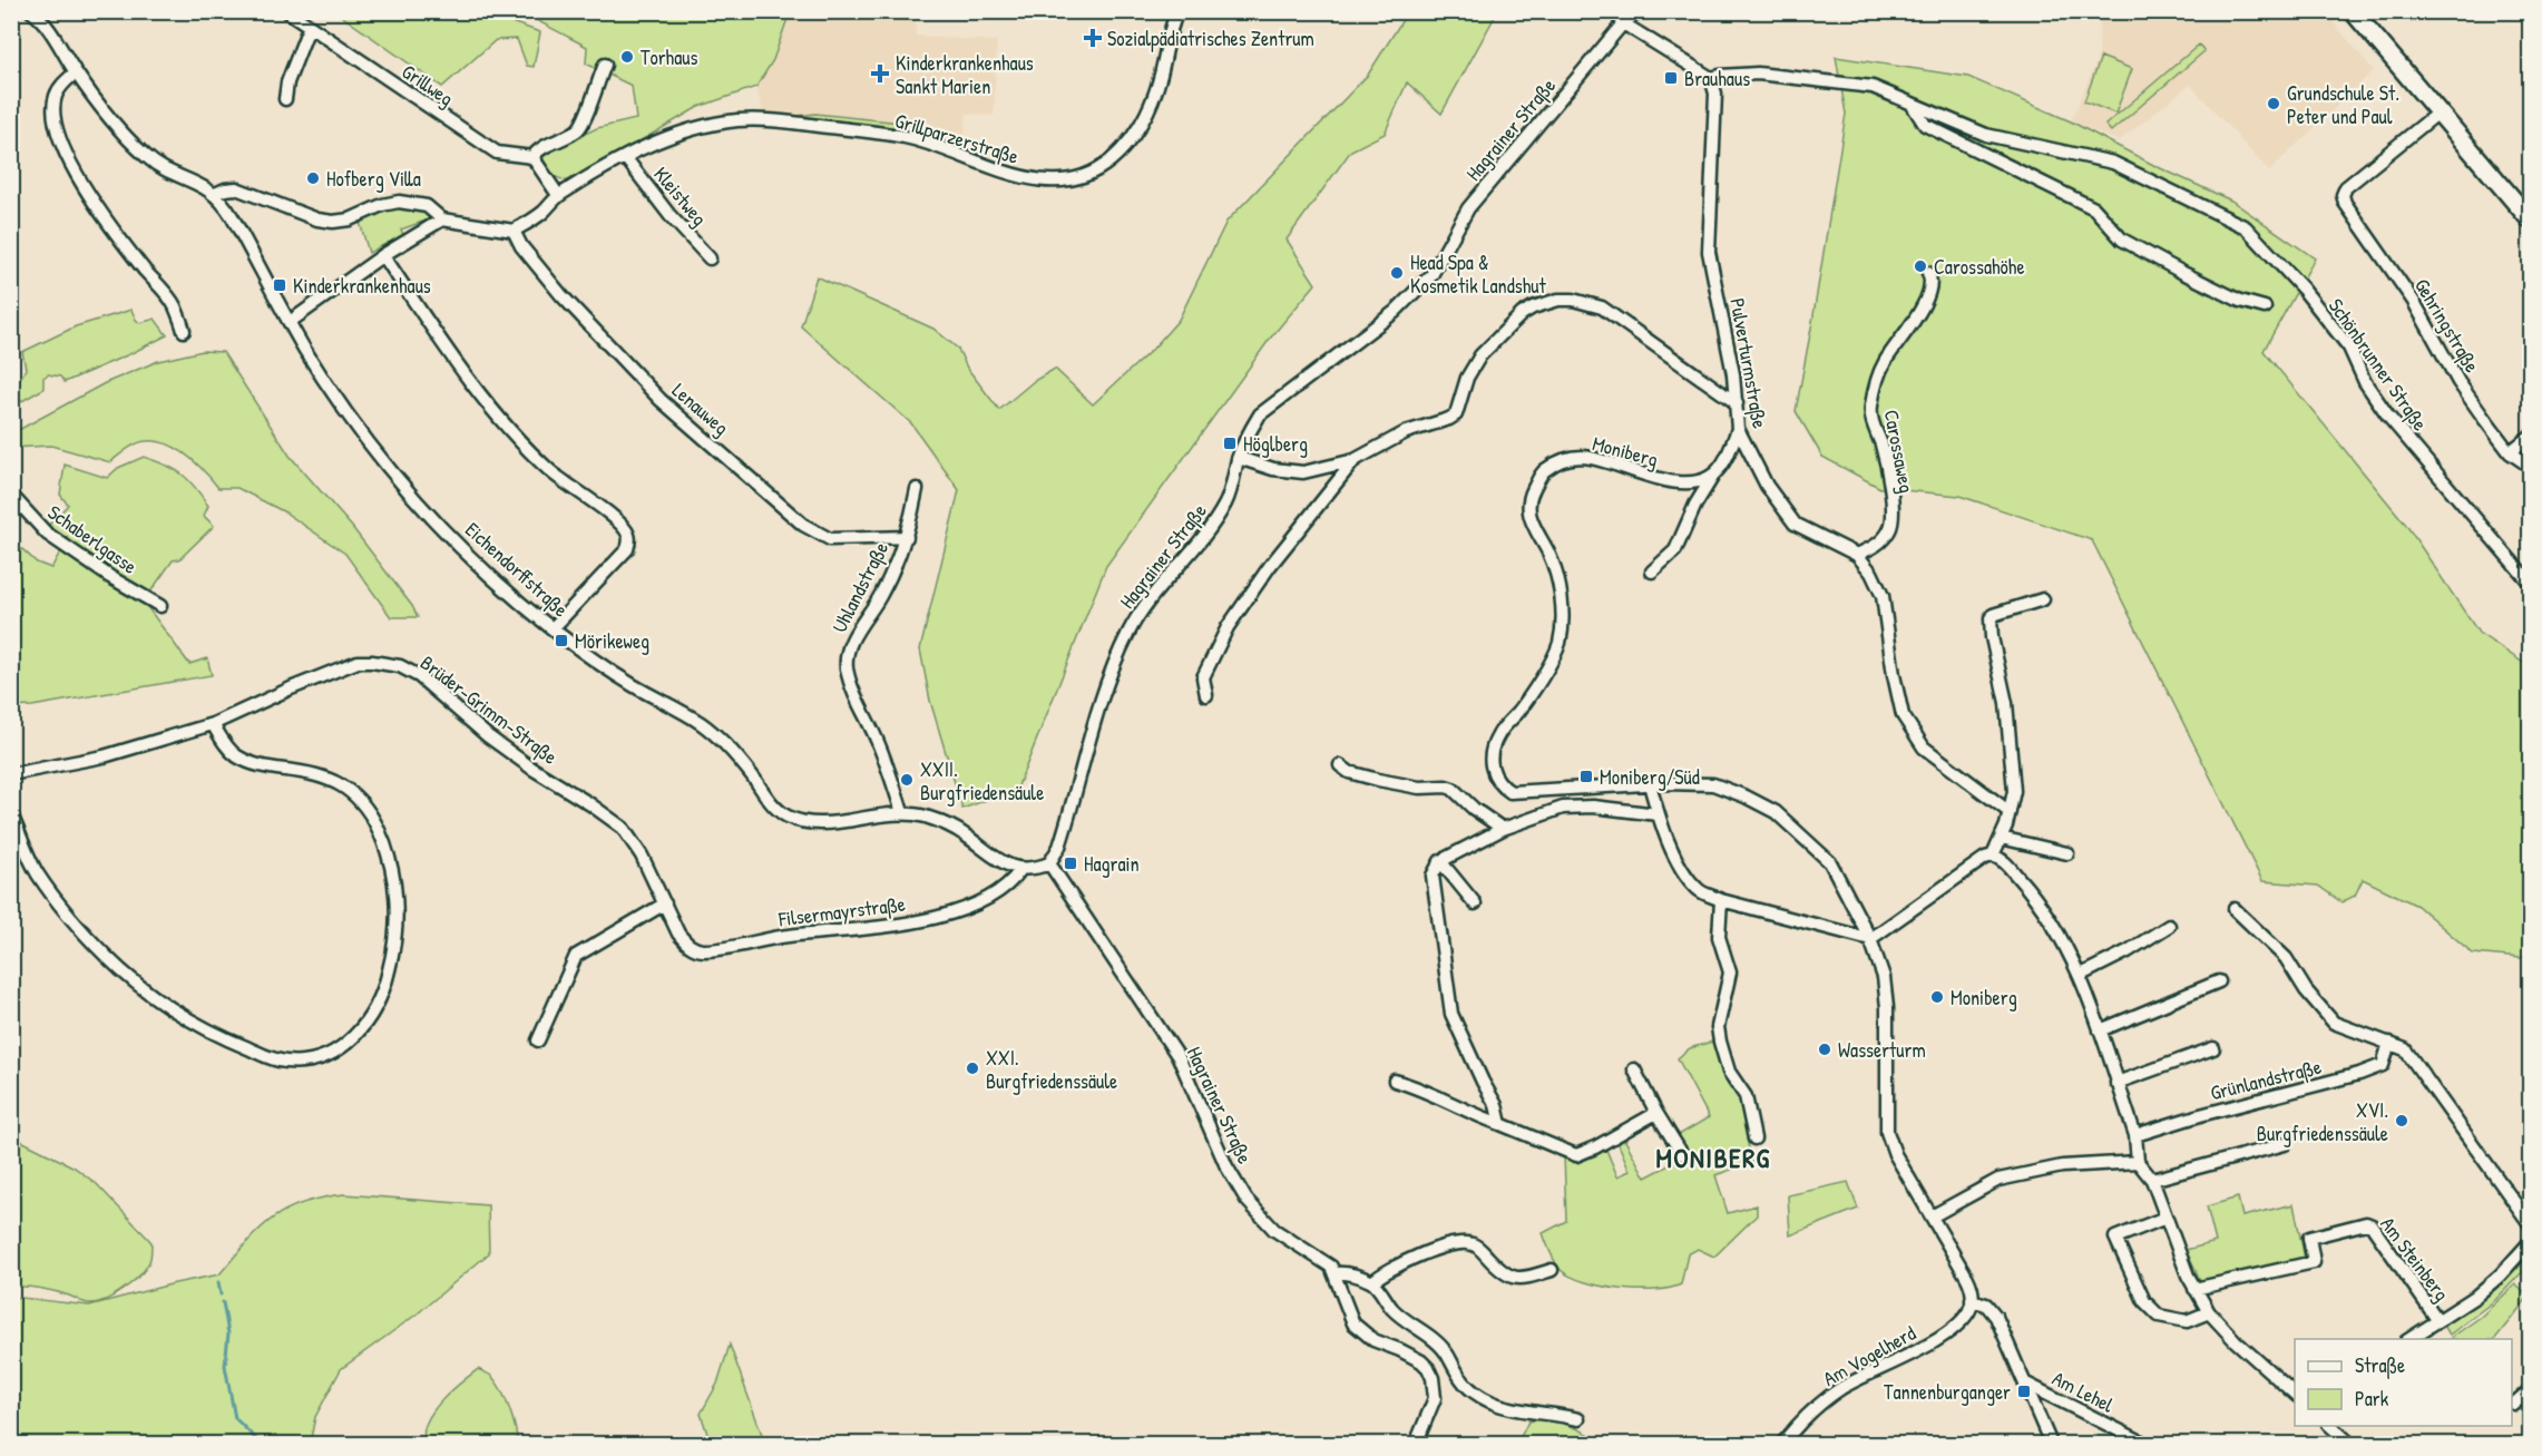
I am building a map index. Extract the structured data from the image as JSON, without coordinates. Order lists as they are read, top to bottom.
{
  "streets": {
    "street": [
      "Grillweg",
      "Hagrainer Straße",
      "Grillparzerstraße",
      "Kleistweg",
      "Gehringstraße",
      "Pulverturmstraße",
      "Schönbrunner Straße",
      "Lenauweg",
      "Moniberg",
      "Carossaweg",
      "Schaberlgasse",
      "Eichendorffstraße",
      "Uhlandstraße",
      "Brüder-Grimm-Straße",
      "Filsermayrstraße",
      "Grünlandstraße",
      "Am Steinberg",
      "Am Vogelherd",
      "Am Lehel"
    ]
  },
  "crossings": [
    ["Grillparzerstraße", "Kleistweg"],
    ["Grillparzerstraße", "Lenauweg"],
    ["Pulverturmstraße", "Schönbrunner Straße"],
    ["Pulverturmstraße", "Carossaweg"],
    ["Lenauweg", "Uhlandstraße"],
    ["Moniberg", "Am Vogelherd"],
    ["Moniberg", "Am Lehel"],
    ["Eichendorffstraße", "Uhlandstraße"],
    ["Eichendorffstraße", "Filsermayrstraße"],
    ["Brüder-Grimm-Straße", "Filsermayrstraße"],
    ["Am Vogelherd", "Am Lehel"]
  ],
  "districts": ["MONIBERG"],
  "places": {
    "health": ["Sozialpädiatrisches Zentrum", "Kinderkrankenhaus Sankt Marien"],
    "other": [
      "Torhaus",
      "Grundschule St. Peter und Paul",
      "Hofberg Villa",
      "Carossahöhe",
      "Head Spa & Kosmetik Landshut",
      "XXII. Burgfriedensäule",
      "Moniberg",
      "Wasserturm",
      "XXI. Burgfriedenssäule",
      "XVI. Burgfriedenssäule"
    ],
    "transit": [
      "Brauhaus",
      "Kinderkrankenhaus",
      "Höglberg",
      "Mörikeweg",
      "Moniberg/Süd",
      "Hagrain",
      "Tannenburganger"
    ]
  },
  "legend": ["Straße", "Park"]
}
